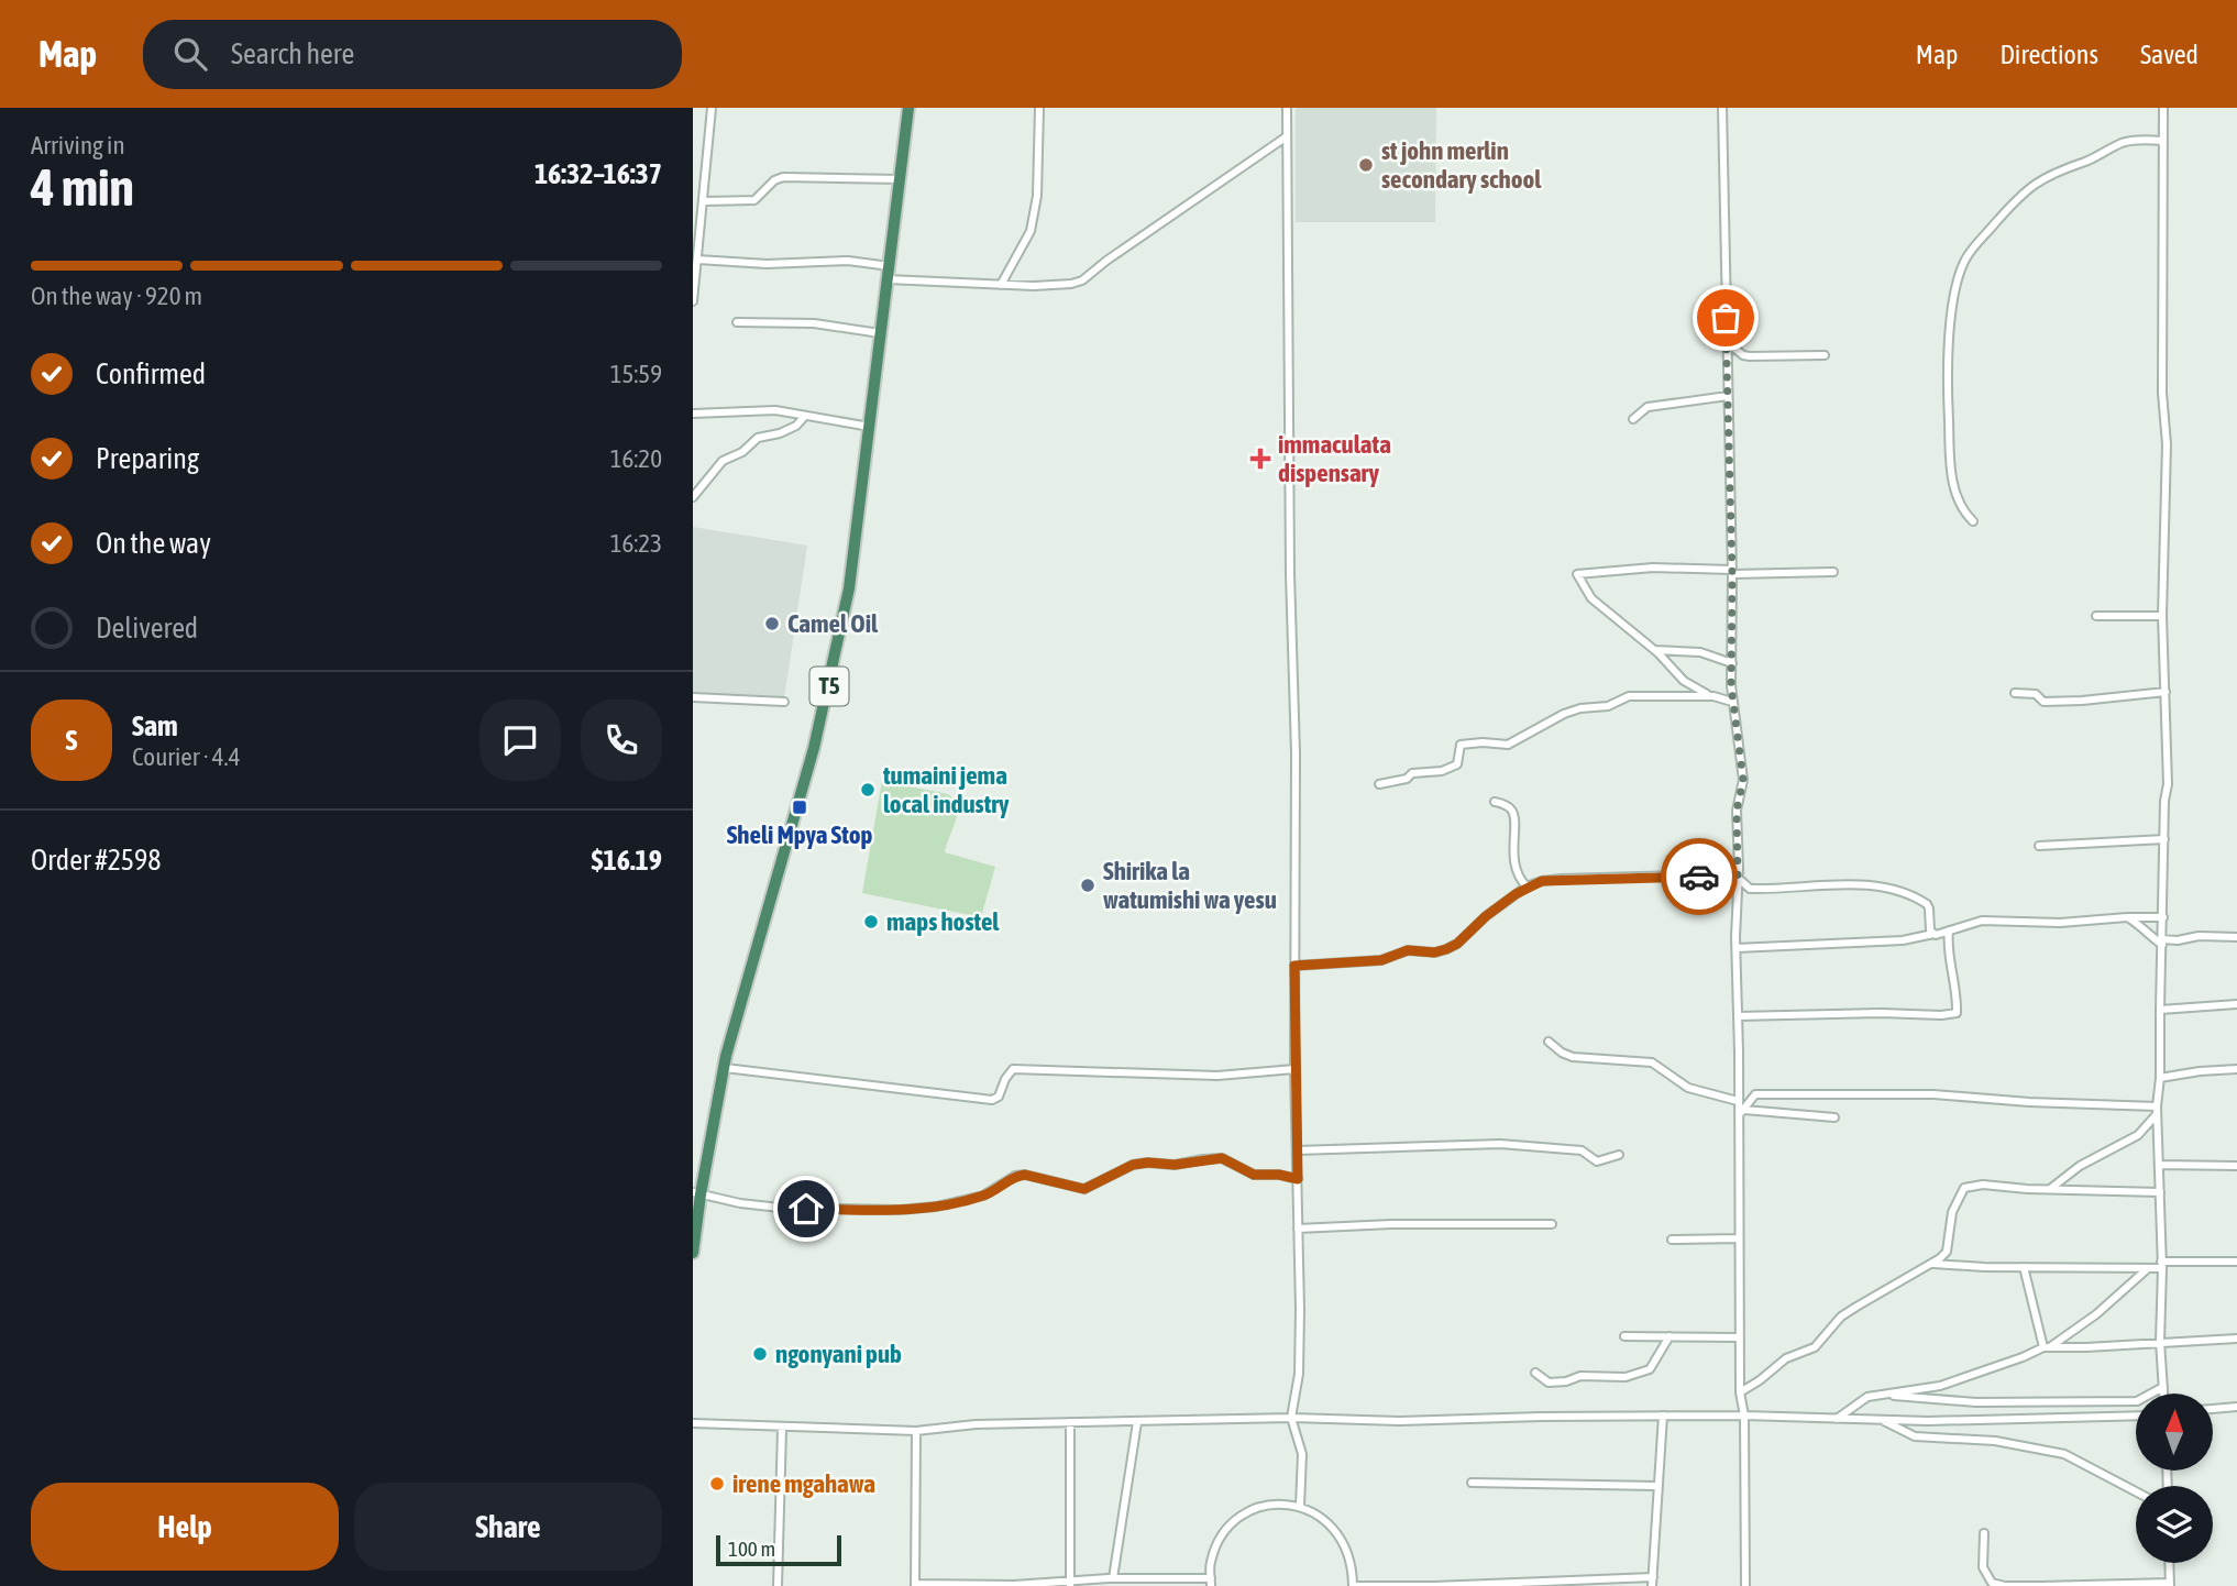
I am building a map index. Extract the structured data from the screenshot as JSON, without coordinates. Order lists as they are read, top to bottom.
{
  "streets": {
    "highway": ["T5"]
  },
  "places": {
    "other": [
      "st john merlin secondary school",
      "Camel Oil",
      "tumaini jema local industry",
      "Shirika la watumishi wa yesu",
      "maps hostel",
      "ngonyani pub",
      "irene mgahawa"
    ],
    "health": ["immaculata dispensary"],
    "transit": ["Sheli Mpya Stop"]
  },
  "scale_bar": "100 m",
  "north": "top",
  "page": {
    "header": "Map",
    "search": "Search here",
    "nav": ["Map", "Directions", "Saved"],
    "heading": ["4 min", "Arriving in", "16:32–16:37"],
    "panel": [
      "Sam",
      "Courier · 4.4",
      "Order #2598",
      "$16.19"
    ],
    "bar": "On the way · 920 m",
    "list": [
      ["Confirmed", "15:59"],
      ["Preparing", "16:20"],
      ["On the way", "16:23"],
      "Delivered"
    ],
    "round": "S",
    "buttons": ["Help", "Share"],
    "scale": "100 m"
  }
}
